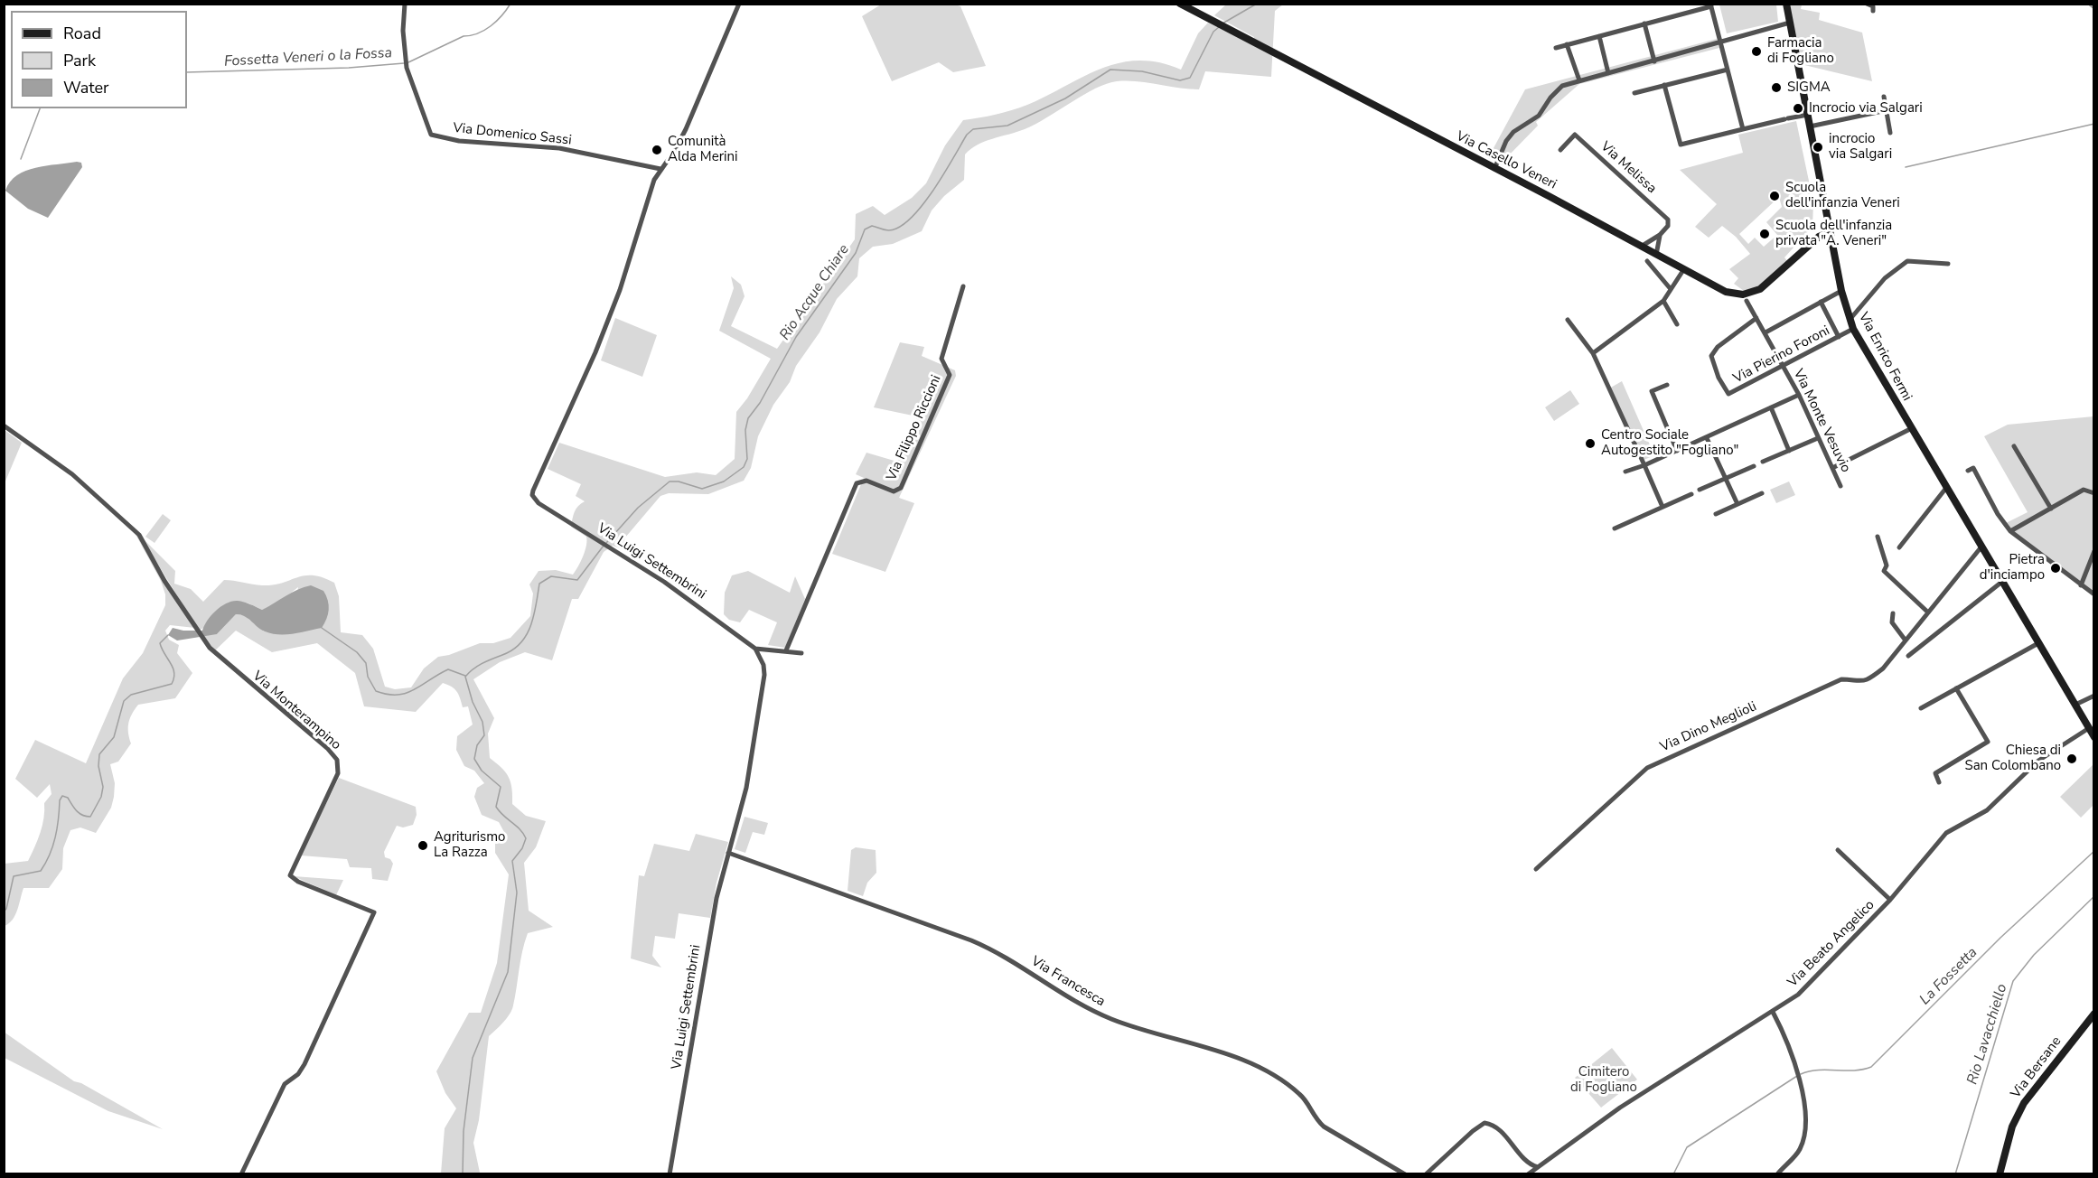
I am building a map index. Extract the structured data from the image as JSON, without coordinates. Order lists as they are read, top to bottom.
{
  "streets": {
    "street": [
      "Via Domenico Sassi",
      "Via Casello Veneri",
      "Via Melissa",
      "Via Pierino Foroni",
      "Via Enrico Fermi",
      "Via Monte Vesuvio",
      "Via Filippo Riccioni",
      "Via Luigi Settembrini",
      "Via Monterampino",
      "Via Dino Meglioli",
      "Via Beato Angelico",
      "Via Francesca",
      "Via Bersane"
    ]
  },
  "crossings": [
    ["Via Domenico Sassi", "Via Luigi Settembrini"],
    ["Via Casello Veneri", "Via Melissa"],
    ["Via Casello Veneri", "Via Enrico Fermi"],
    ["Via Pierino Foroni", "Via Enrico Fermi"],
    ["Via Pierino Foroni", "Via Monte Vesuvio"],
    ["Via Enrico Fermi", "Via Dino Meglioli"],
    ["Via Enrico Fermi", "Via Beato Angelico"],
    ["Via Luigi Settembrini", "Via Francesca"]
  ],
  "water": [
    "Fossetta Veneri o la Fossa",
    "Rio Acque Chiare",
    "La Fossetta",
    "Rio Lavacchiello"
  ],
  "parks": ["Cimitero di Fogliano"],
  "places": [
    "Farmacia di Fogliano",
    "SIGMA",
    "Incrocio via Salgari",
    "incrocio via Salgari",
    "Comunità Alda Merini",
    "Scuola dell'infanzia Veneri",
    "Scuola dell'infanzia privata \"A. Veneri\"",
    "Centro Sociale Autogestito \"Fogliano\"",
    "Pietra d'inciampo",
    "Chiesa di San Colombano",
    "Agriturismo La Razza"
  ],
  "legend": ["Road", "Park", "Water"]
}
